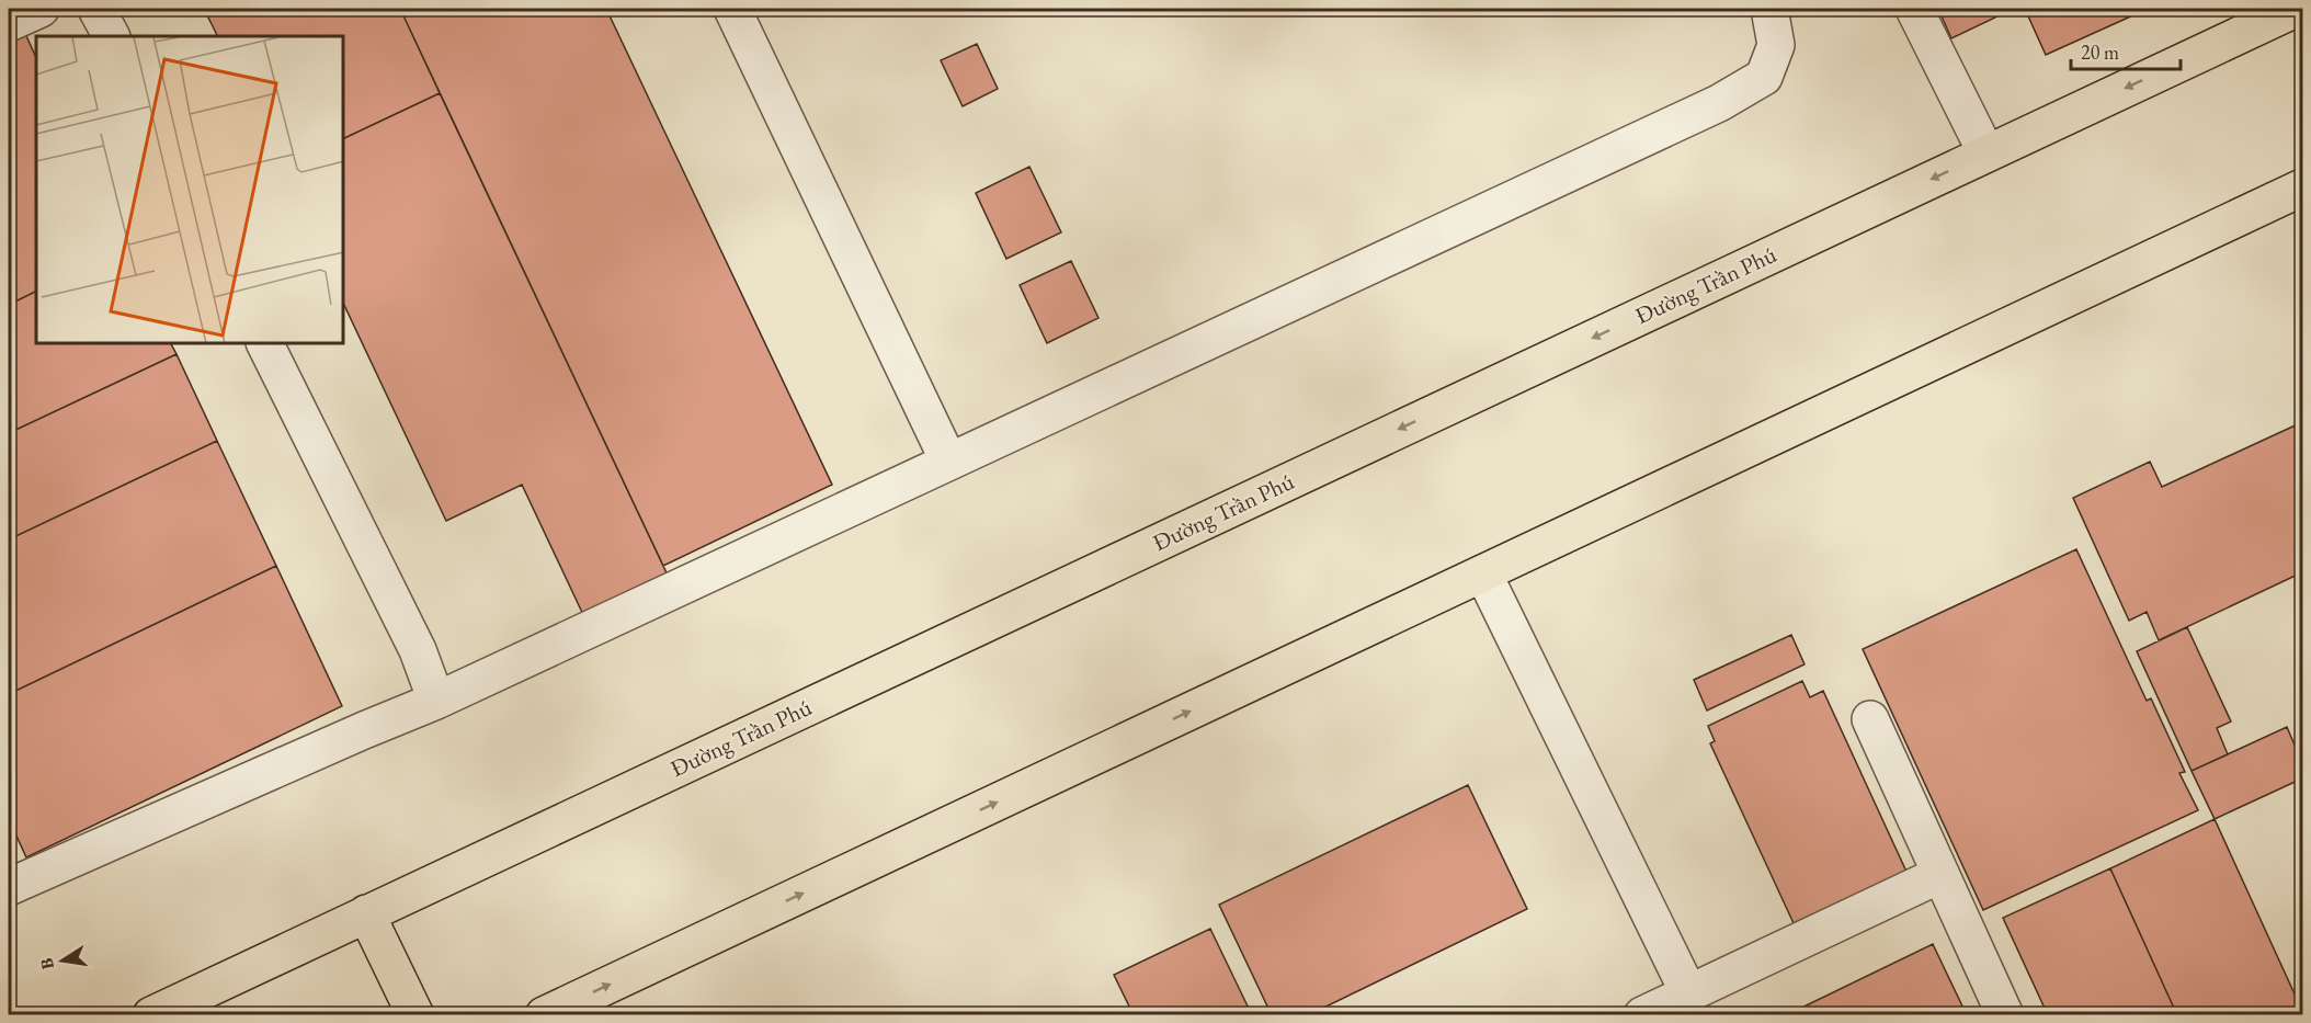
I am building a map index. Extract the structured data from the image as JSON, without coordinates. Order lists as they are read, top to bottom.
{
  "streets": {
    "main road": ["Đường Trần Phú"]
  },
  "scale_bar": "20 m",
  "north": "left"
}
